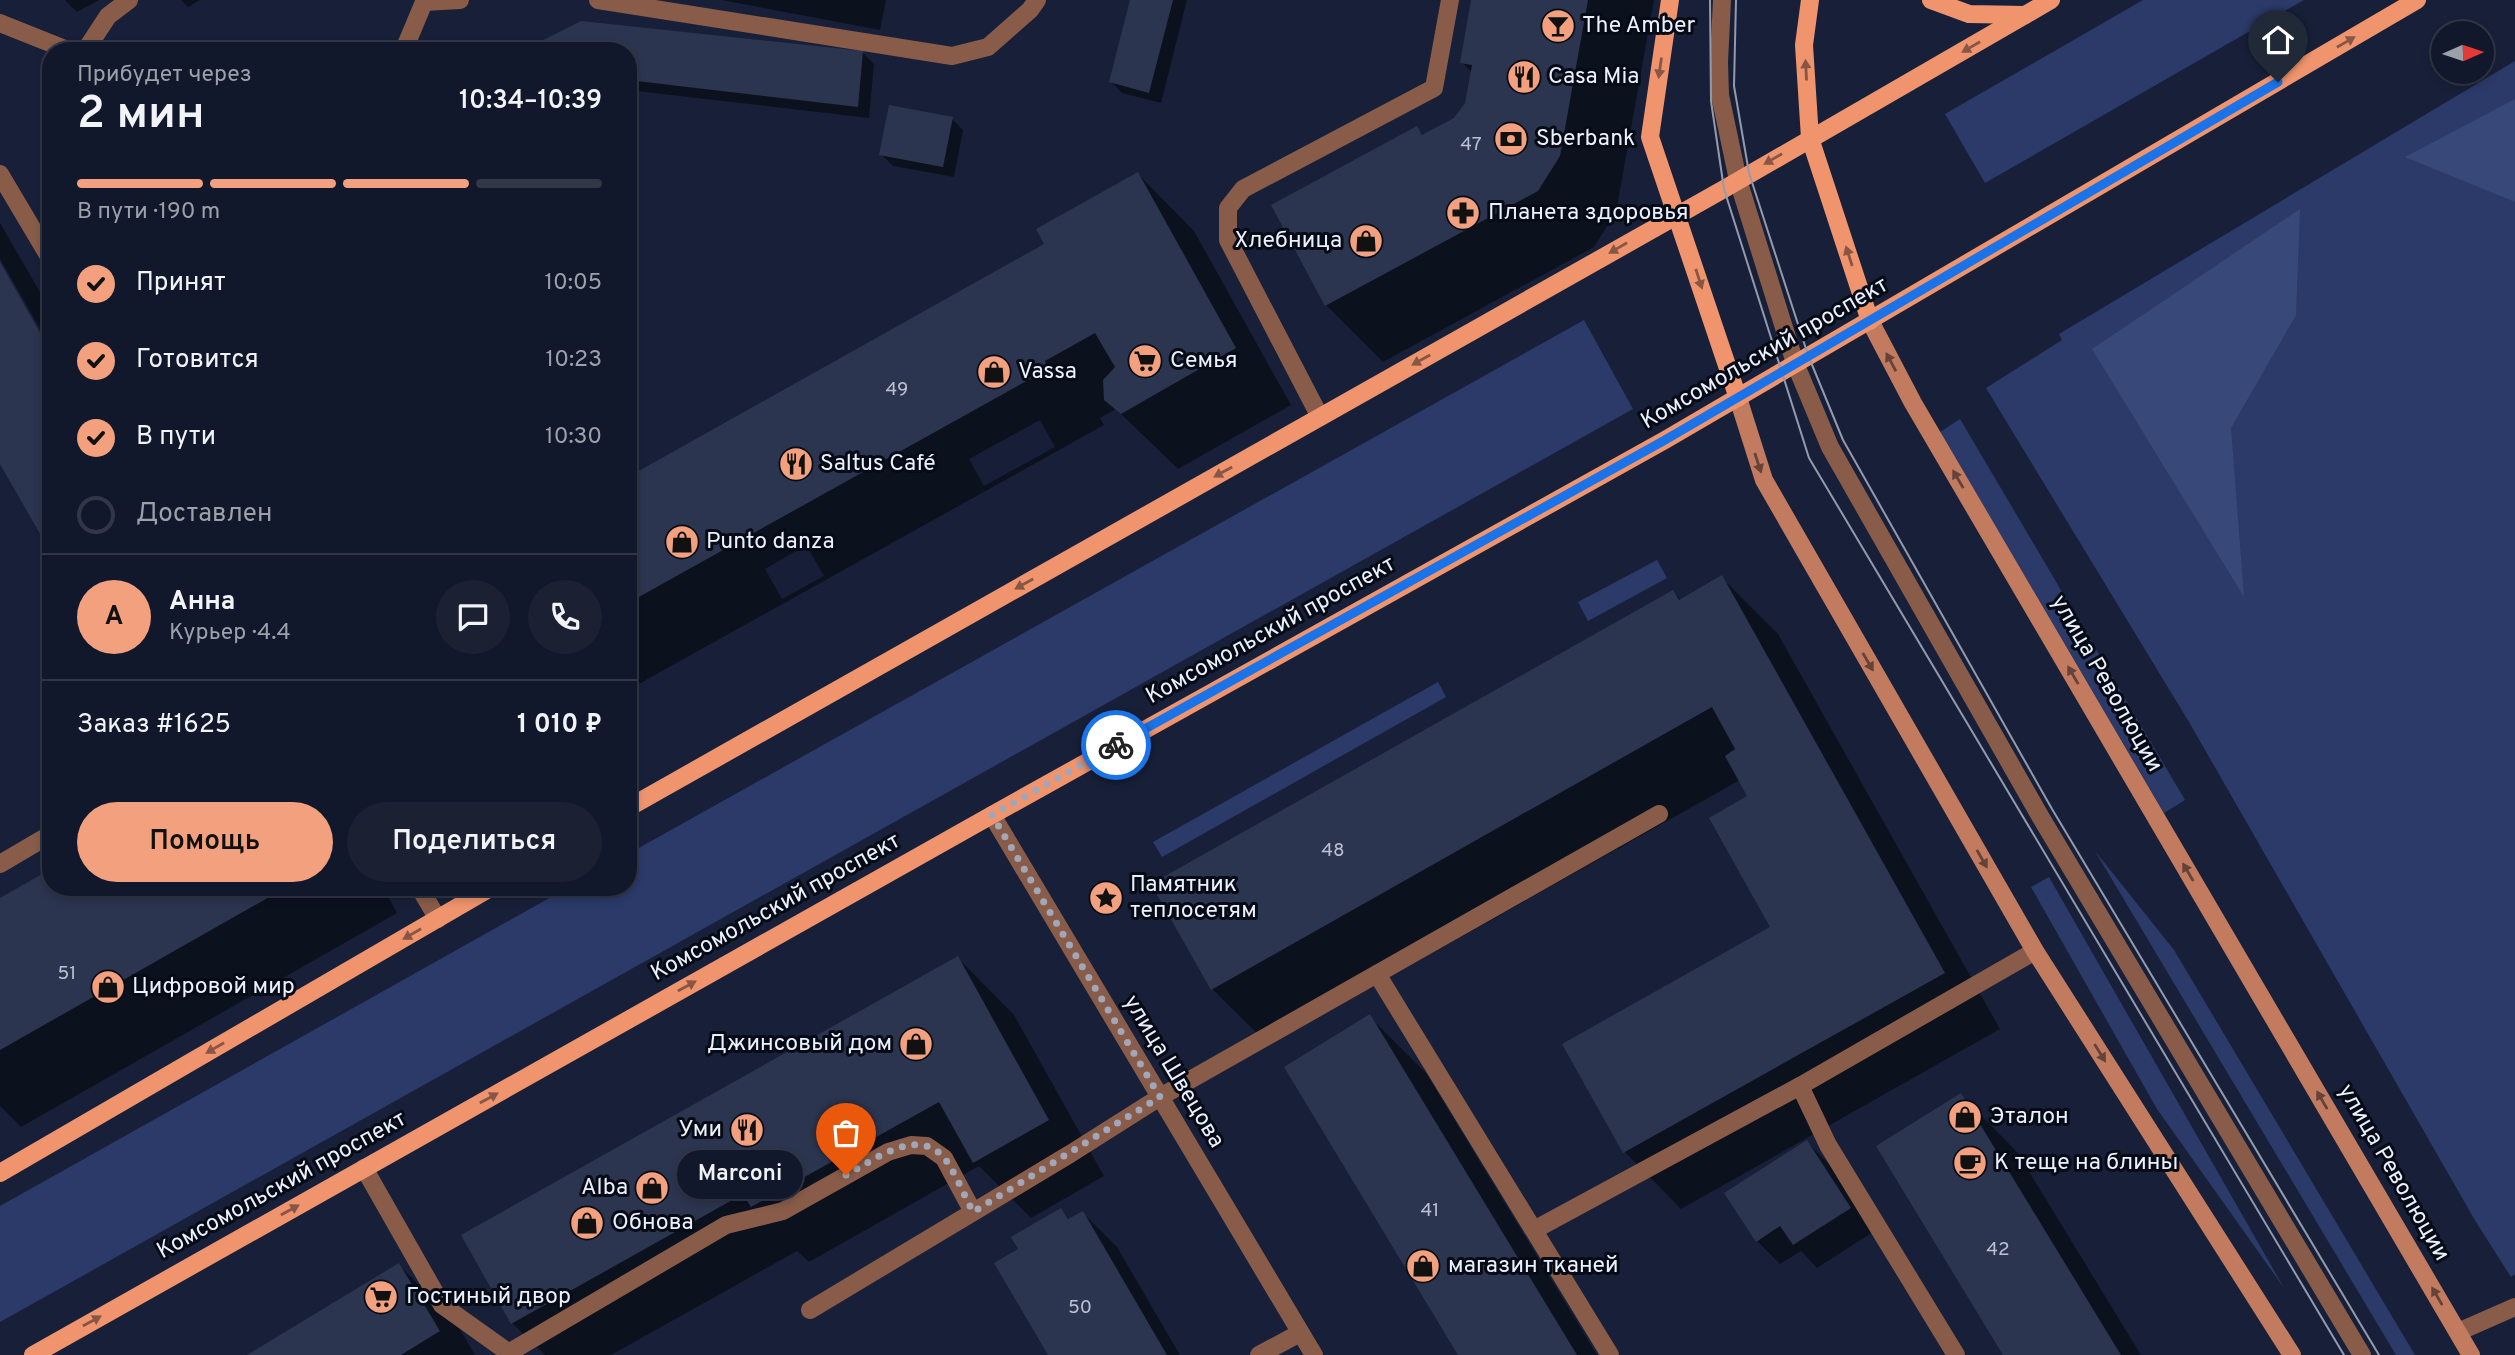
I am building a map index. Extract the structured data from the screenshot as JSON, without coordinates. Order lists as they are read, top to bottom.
{
  "streets": {
    "main road": ["Комсомольский проспект", "улица Революции"],
    "street": ["улица Швецова"]
  },
  "crossings": [
    ["Комсомольский проспект", "улица Революции"],
    ["Комсомольский проспект", "улица Швецова"]
  ],
  "one_way": ["Комсомольский проспект", "улица Революции"],
  "places": {
    "bar": ["The Amber"],
    "restaurant": ["Casa Mia", "Saltus Café", "Уми"],
    "bank": ["Sberbank"],
    "pharmacy": ["Планета здоровья"],
    "shop": [
      "Хлебница",
      "Vassa",
      "Punto danza",
      "Цифровой мир",
      "Джинсовый дом",
      "Эталон",
      "Alba",
      "Обнова",
      "магазин тканей"
    ],
    "supermarket": ["Семья", "Гостиный двор"],
    "place": ["Памятник теплосетям"],
    "cafe": ["К теще на блины"],
    "other": ["Marconi"]
  },
  "house_numbers": [
    "47",
    "49",
    "48",
    "51",
    "41",
    "42",
    "50"
  ],
  "north": "right",
  "page": {
    "heading": ["2 мин", "Прибудет через", "10:34–10:39"],
    "panel": [
      "Анна",
      "Курьер · 4.4",
      "Заказ #1625",
      "1 010 ₽"
    ],
    "bar": "В пути · 190 m",
    "list": [
      ["Принят", "10:05"],
      ["Готовится", "10:23"],
      ["В пути", "10:30"],
      "Доставлен"
    ],
    "round": "А",
    "buttons": ["Помощь", "Поделиться"],
    "bubble": "Marconi"
  }
}
